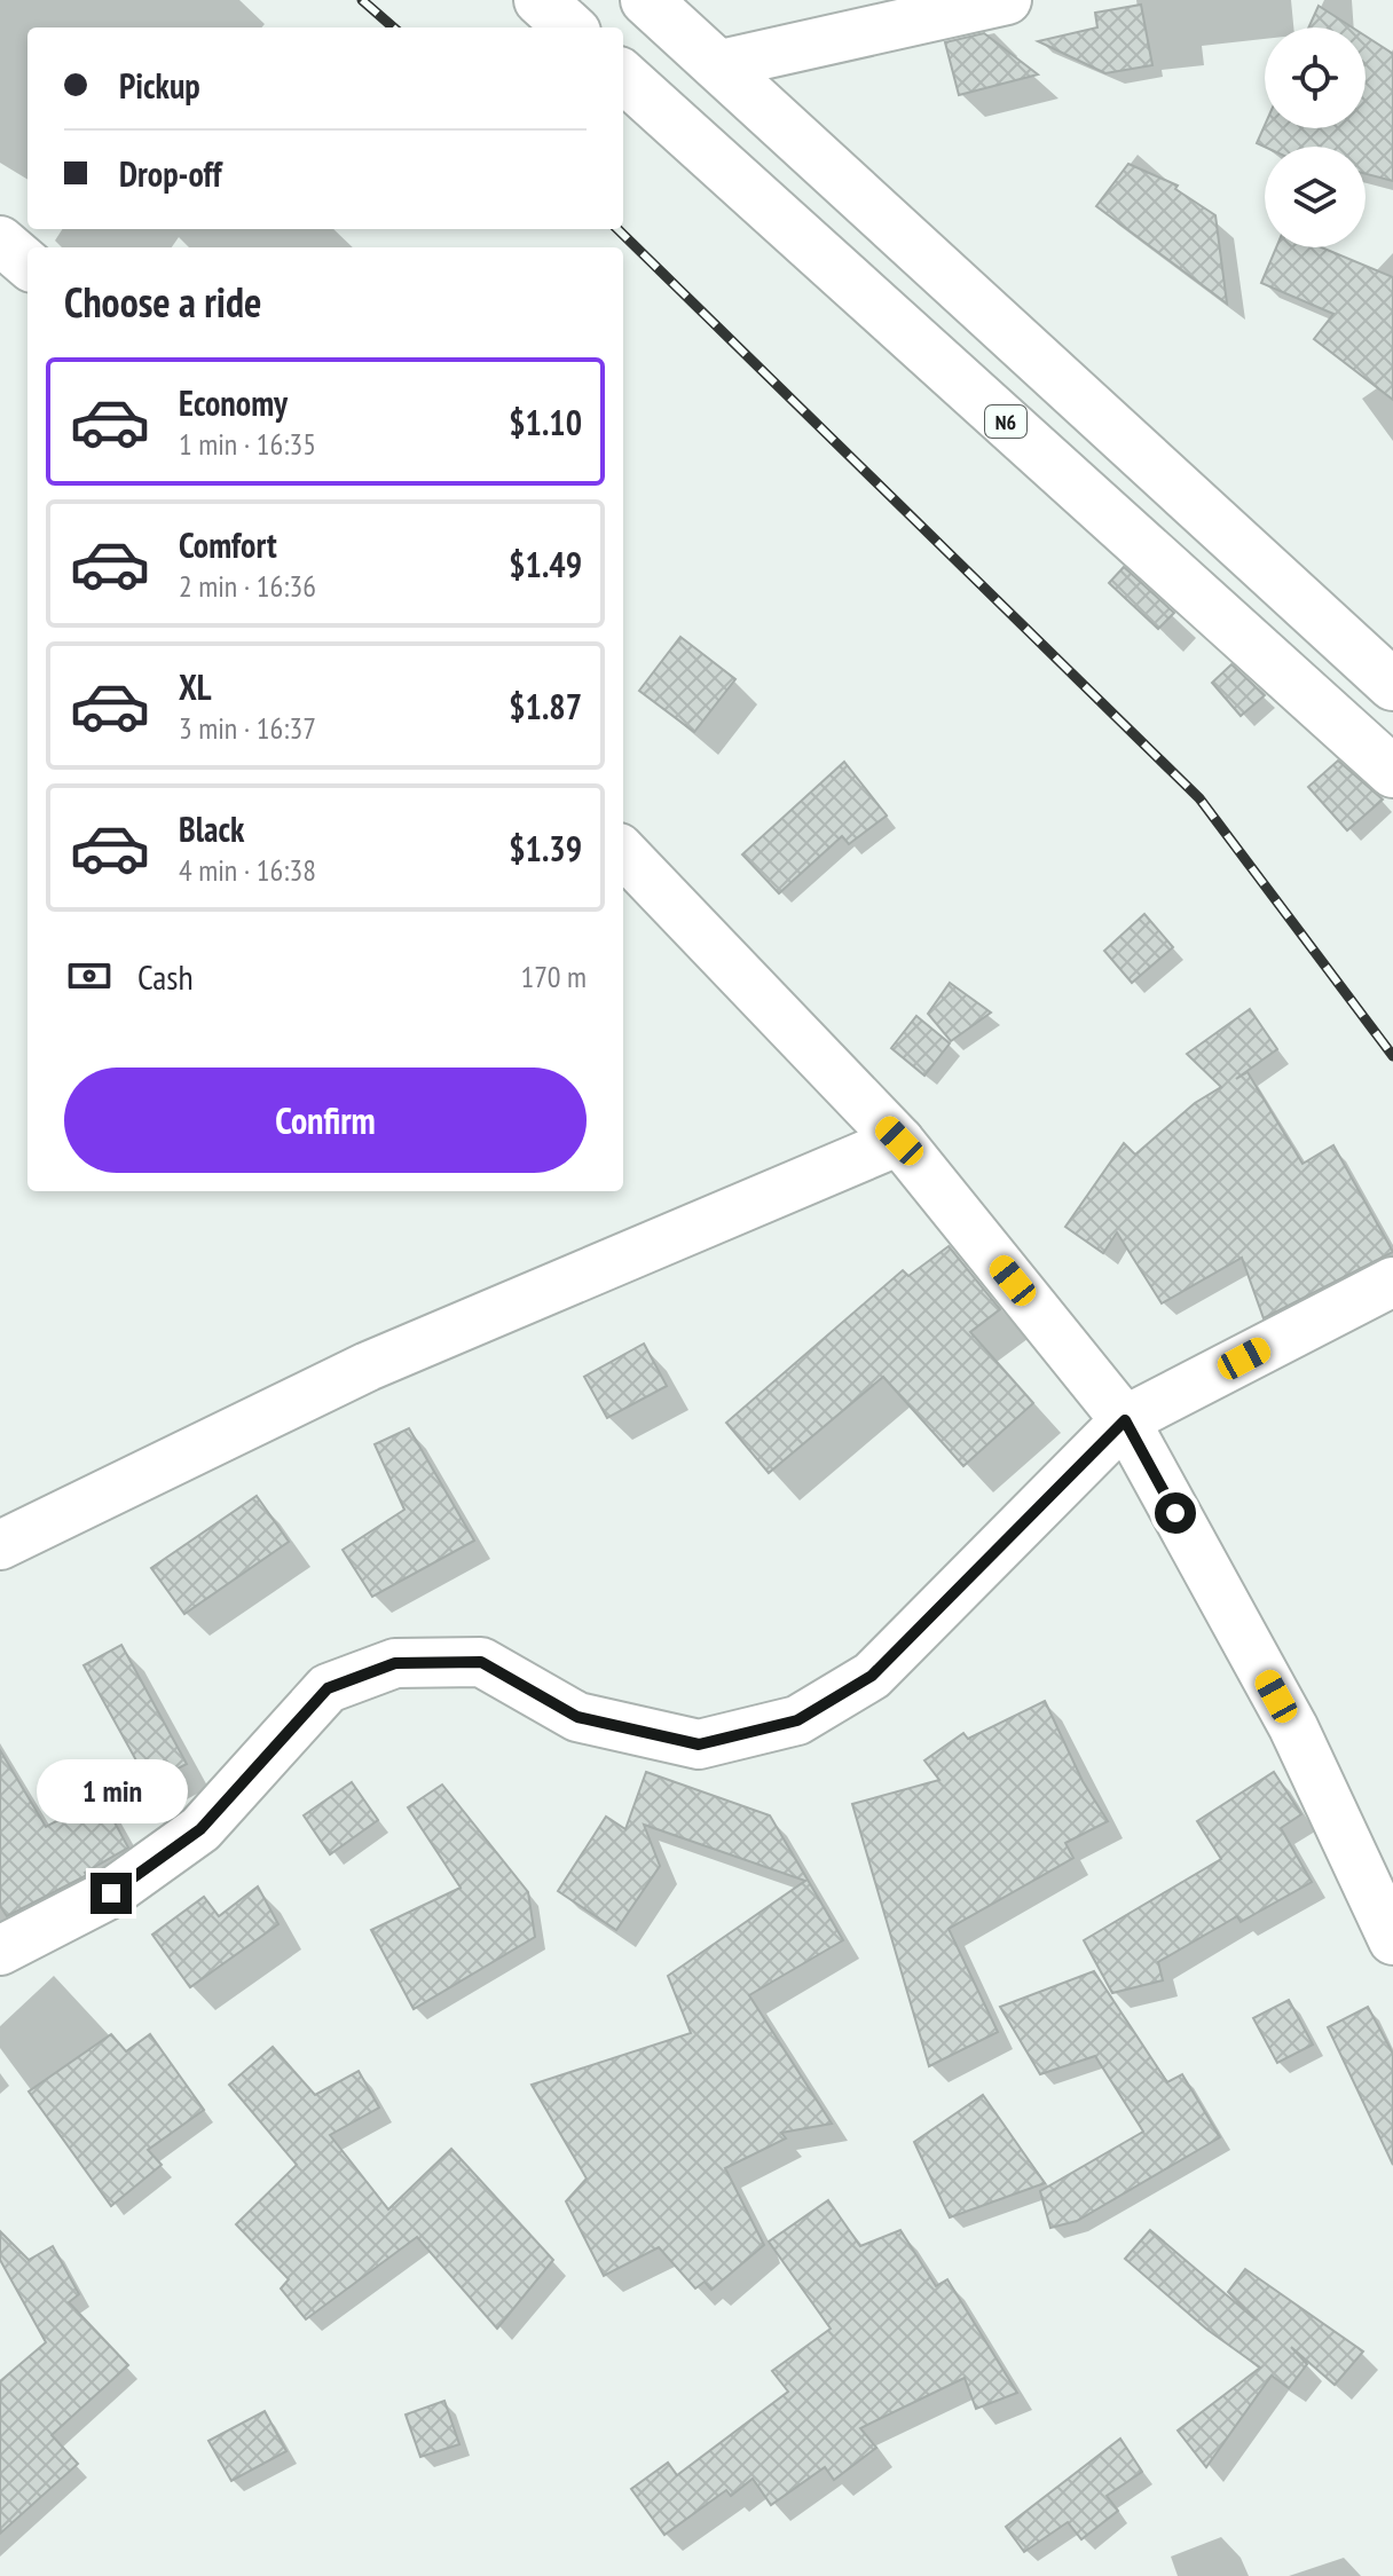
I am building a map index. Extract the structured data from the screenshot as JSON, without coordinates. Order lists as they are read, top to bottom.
{
  "streets": {
    "highway": ["N6"]
  },
  "page": {
    "banner": ["Pickup", "Drop-off"],
    "heading": "Choose a ride",
    "list": [
      {
        "name": "Economy",
        "note": "1 min · 16:35",
        "value": "$1.10"
      },
      {
        "name": "Comfort",
        "note": "2 min · 16:36",
        "value": "$1.49"
      },
      {
        "name": "XL",
        "note": "3 min · 16:37",
        "value": "$1.87"
      },
      {
        "name": "Black",
        "note": "4 min · 16:38",
        "value": "$1.39"
      }
    ],
    "pay": ["Cash", "170 m"],
    "buttons": "Confirm",
    "bubble": "1 min"
  }
}
